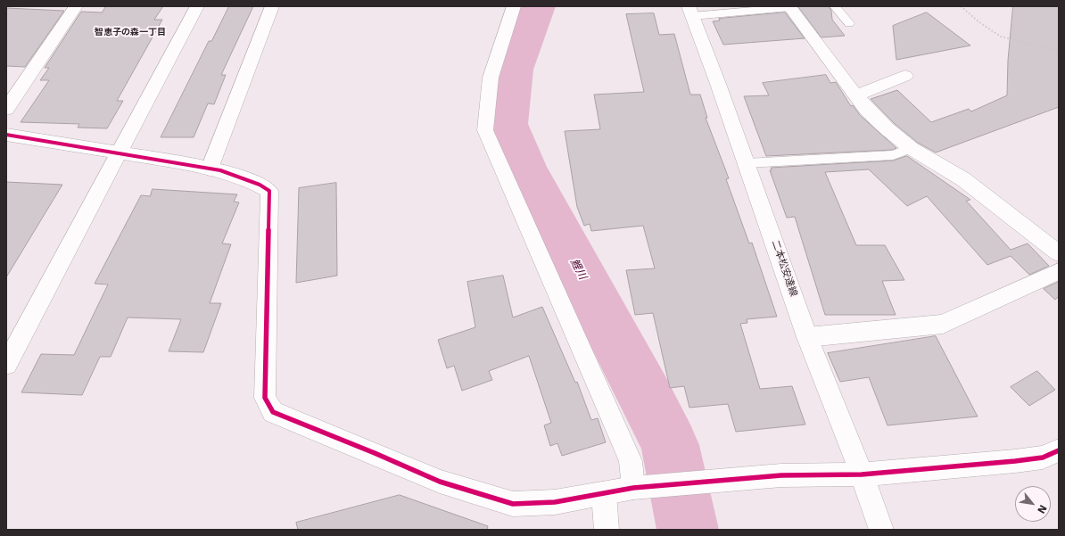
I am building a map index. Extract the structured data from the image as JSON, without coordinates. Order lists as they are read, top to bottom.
{
  "streets": {
    "street": ["二本松安達線"]
  },
  "districts": ["智恵子の森一丁目"],
  "water": ["鯉川"],
  "north": "bottom right"
}
